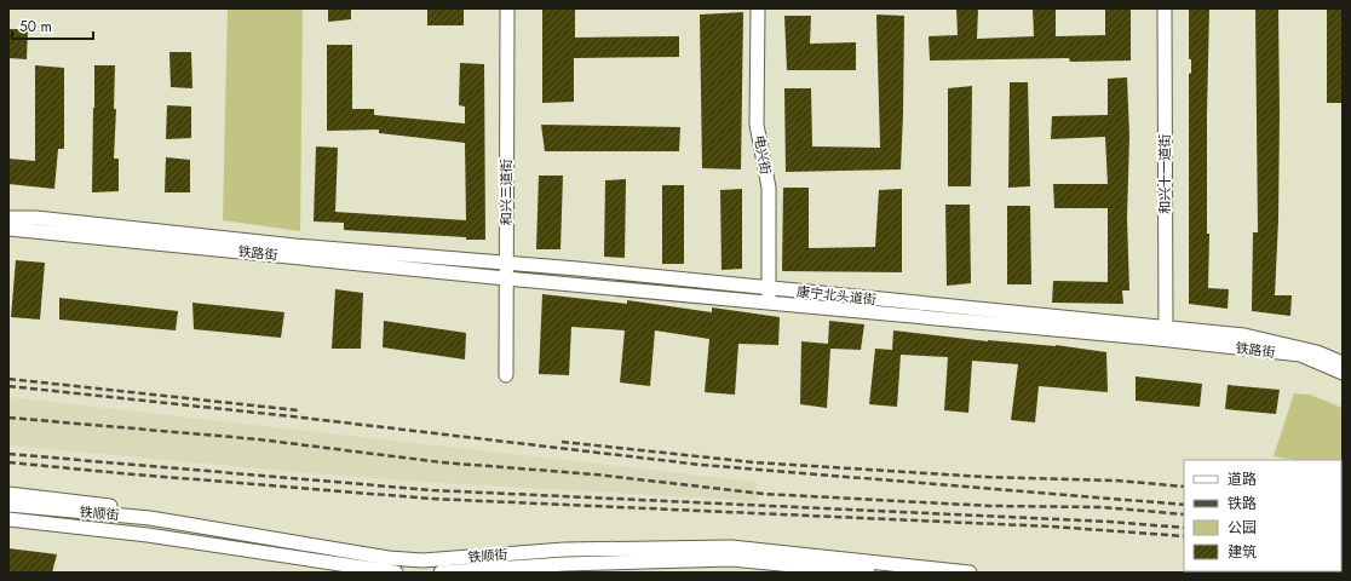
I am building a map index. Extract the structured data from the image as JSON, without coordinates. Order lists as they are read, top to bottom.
{
  "streets": {
    "main road": [
      "电兴街",
      "和兴十一道街",
      "和兴三道街",
      "铁路街",
      "康宁北头道街",
      "铁顺街"
    ]
  },
  "crossings": [
    ["电兴街", "康宁北头道街"],
    ["和兴十一道街", "铁路街"],
    ["和兴十一道街", "康宁北头道街"],
    ["和兴三道街", "铁路街"],
    ["和兴三道街", "康宁北头道街"],
    ["铁路街", "康宁北头道街"]
  ],
  "legend": [
    "道路",
    "铁路",
    "公园",
    "建筑"
  ],
  "scale_bar": "50 m"
}
